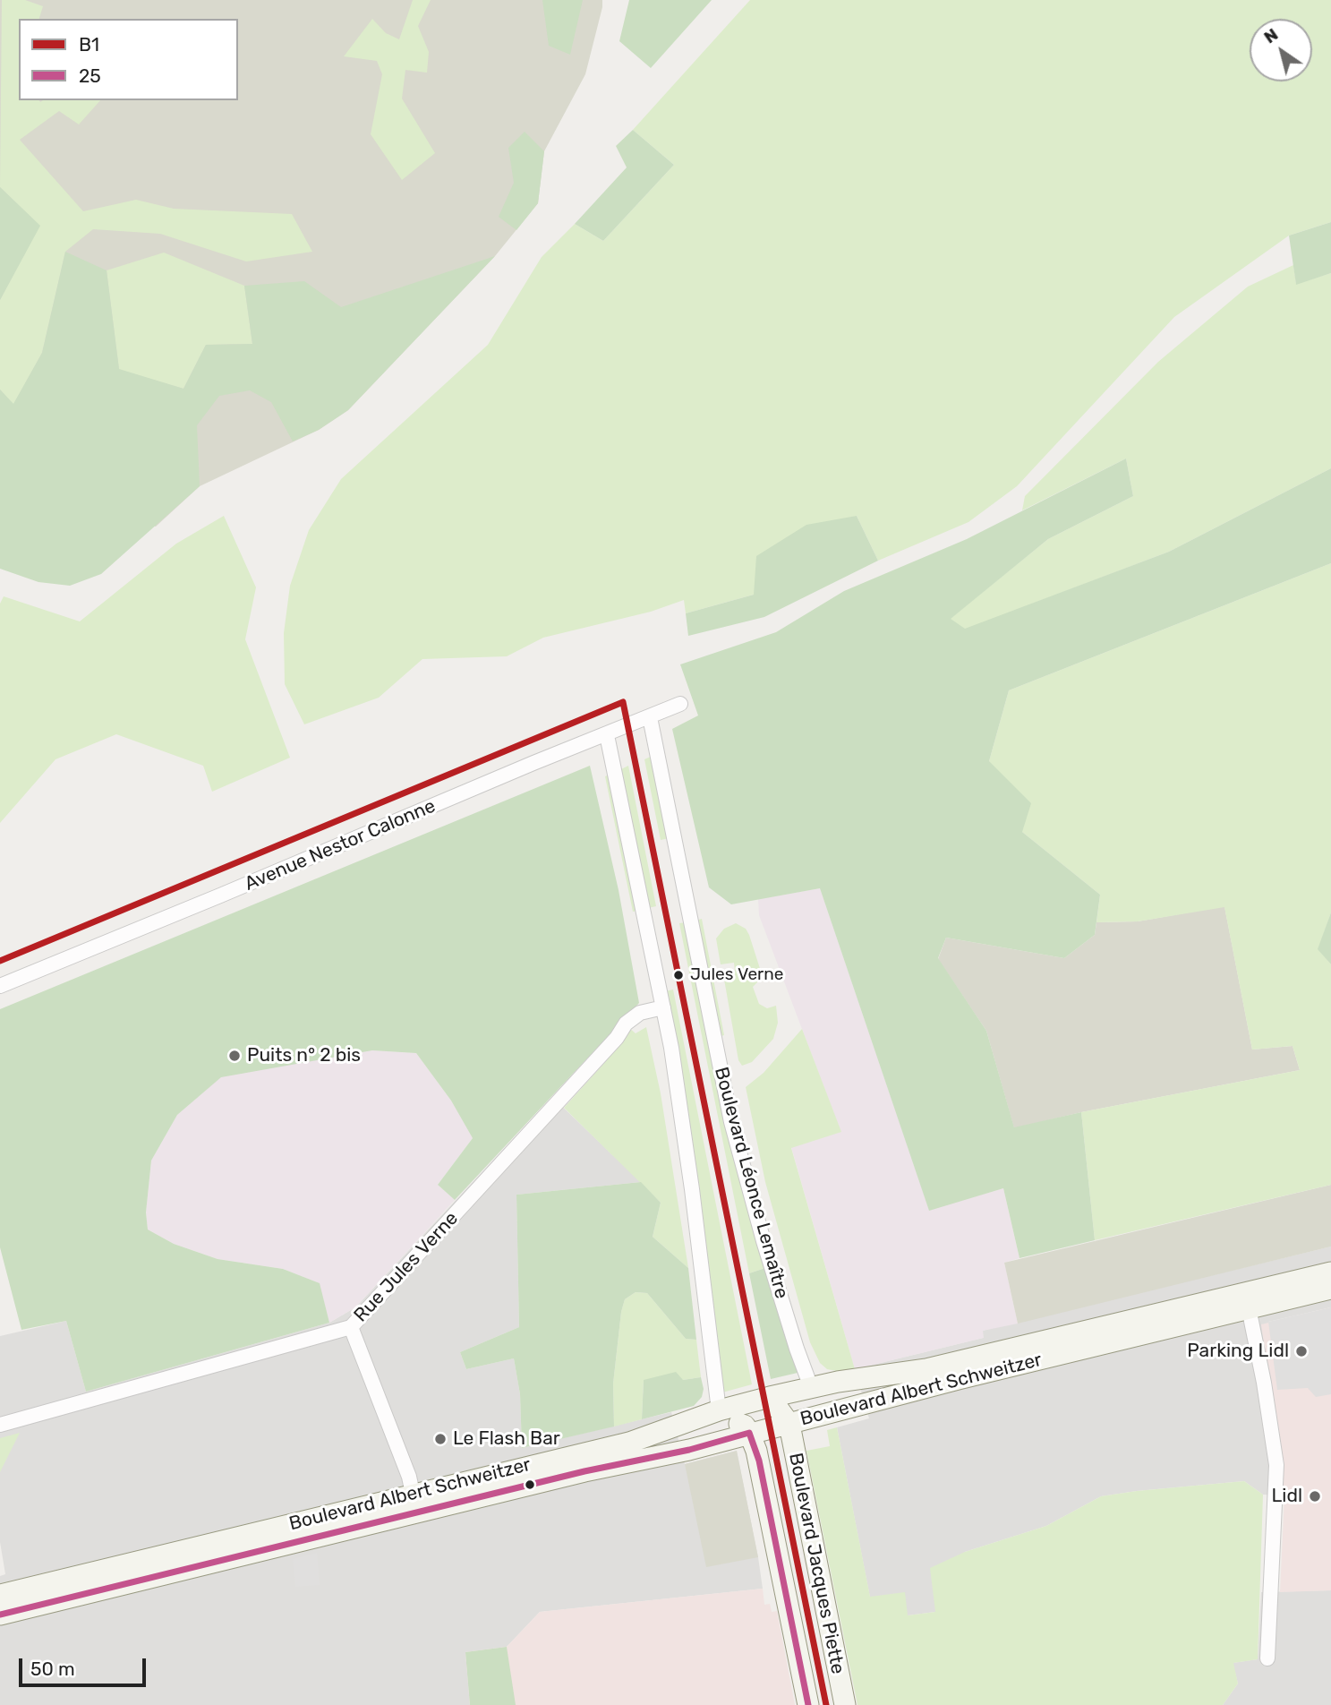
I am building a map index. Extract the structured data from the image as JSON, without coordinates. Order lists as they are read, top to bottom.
{
  "streets": {
    "main road": ["Boulevard Albert Schweitzer", "Boulevard Jacques Piette"],
    "street": ["Avenue Nestor Calonne", "Boulevard Léonce Lemaître", "Rue Jules Verne"]
  },
  "crossings": [
    ["Avenue Nestor Calonne", "Boulevard Léonce Lemaître"],
    ["Boulevard Léonce Lemaître", "Boulevard Albert Schweitzer"],
    ["Boulevard Léonce Lemaître", "Boulevard Jacques Piette"],
    ["Boulevard Albert Schweitzer", "Boulevard Jacques Piette"]
  ],
  "places": [
    "Jules Verne",
    "Puits n° 2 bis",
    "Parking Lidl",
    "Le Flash Bar",
    "Lidl"
  ],
  "lines": ["transit line B1", "transit line 25"],
  "legend": ["B1", "25"],
  "scale_bar": "50 m",
  "north": "top left"
}
